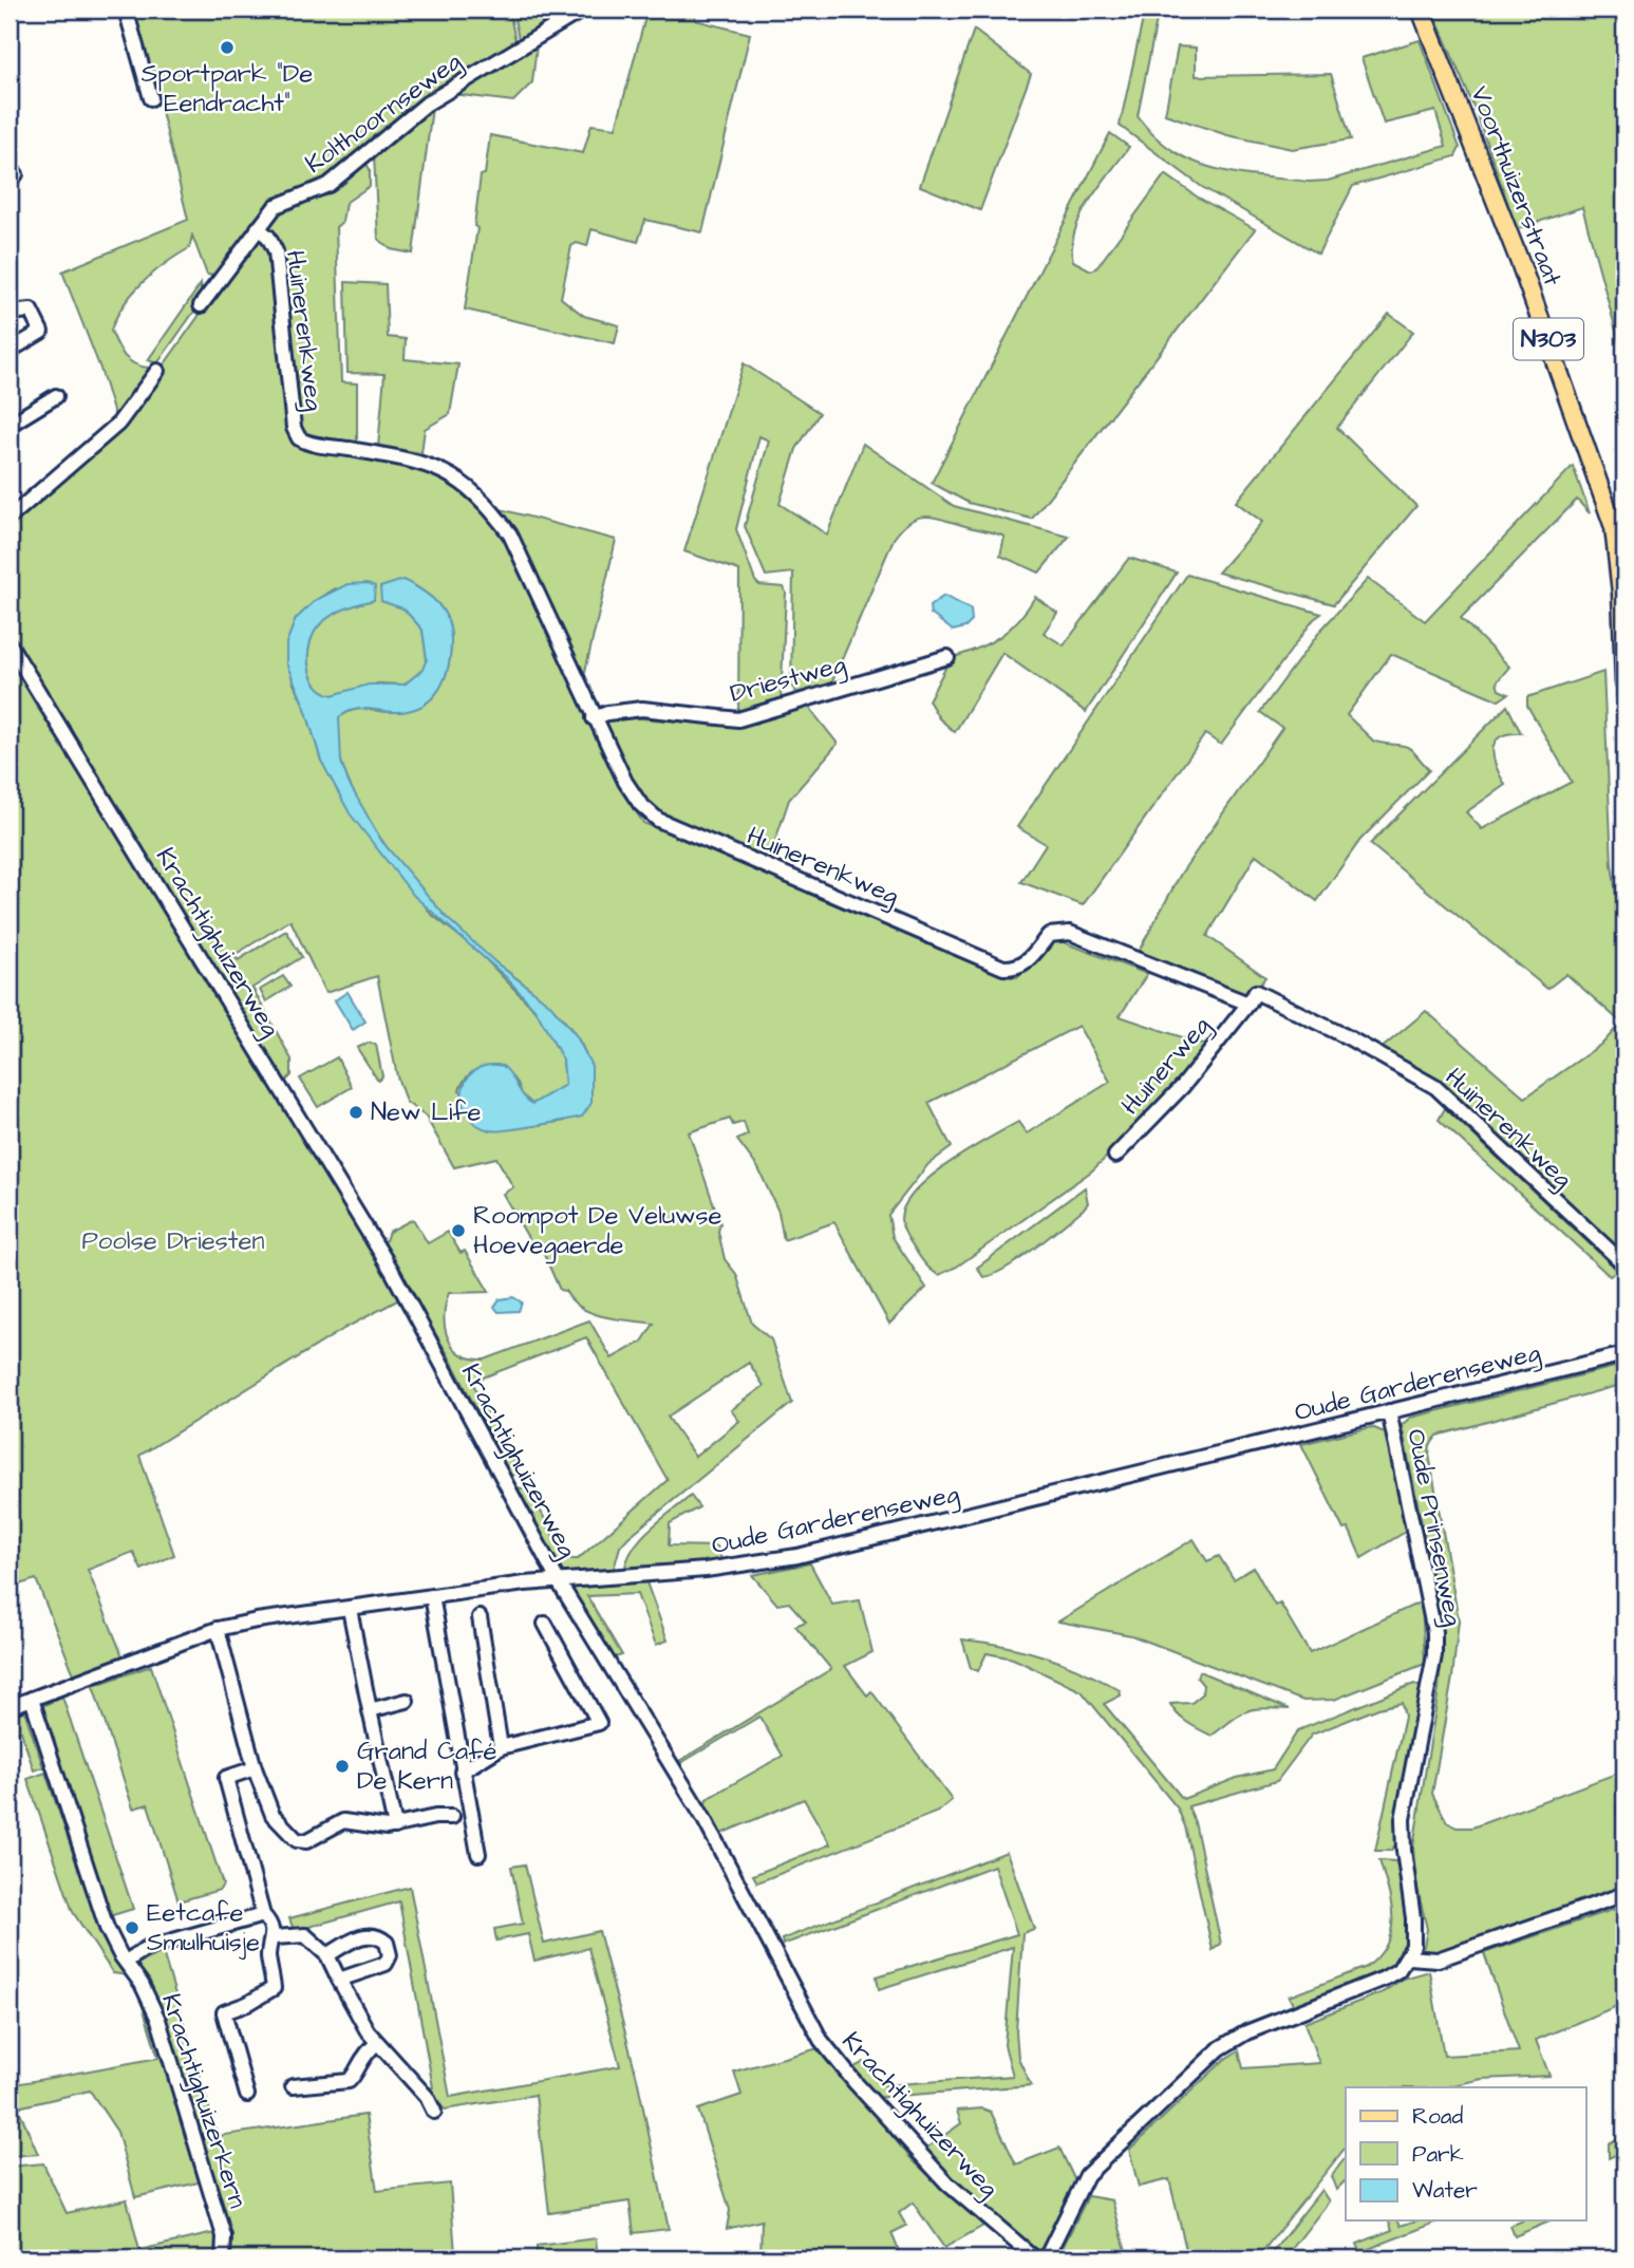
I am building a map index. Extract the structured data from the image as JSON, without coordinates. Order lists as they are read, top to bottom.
{
  "streets": {
    "main road": ["Voorthuizerstraat", "N303"],
    "street": [
      "Kolthoornseweg",
      "Huinerenkweg",
      "Driestweg",
      "Krachtighuizerweg",
      "Huinerweg",
      "Oude Garderenseweg",
      "Oude Prinsenweg",
      "Krachtighuizerkern"
    ]
  },
  "crossings": [
    ["Kolthoornseweg", "Huinerenkweg"],
    ["Huinerenkweg", "Driestweg"],
    ["Huinerenkweg", "Huinerweg"],
    ["Krachtighuizerweg", "Oude Garderenseweg"],
    ["Oude Garderenseweg", "Oude Prinsenweg"],
    ["Oude Garderenseweg", "Krachtighuizerkern"]
  ],
  "parks": ["Poolse Driesten"],
  "places": [
    "Sportpark “De Eendracht”",
    "New Life",
    "Roompot De Veluwse Hoevegaerde",
    "Grand Café De Kern",
    "Eetcafe Smulhuisje"
  ],
  "legend": ["Road", "Park", "Water"]
}
